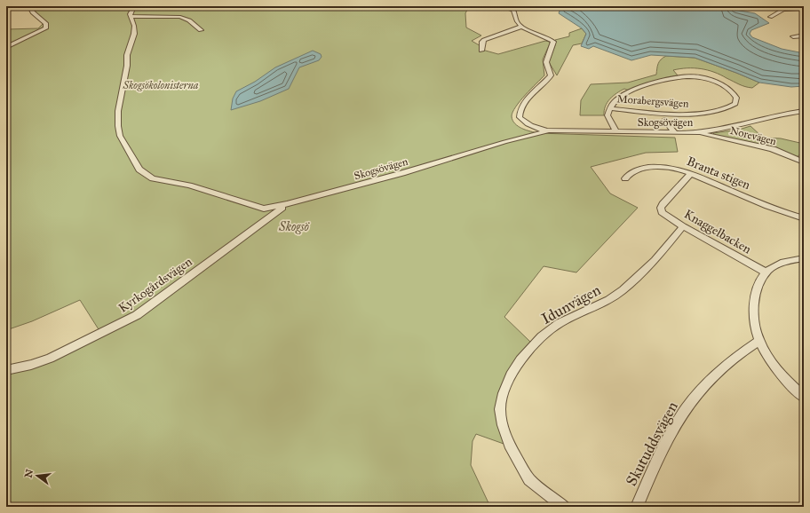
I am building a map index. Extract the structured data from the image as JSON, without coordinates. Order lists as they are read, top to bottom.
{
  "streets": {
    "street": [
      "Morabergsvägen",
      "Skogsövägen",
      "Norevägen",
      "Branta stigen",
      "Knaggelbacken",
      "Kyrkogårdsvägen",
      "Idunvägen",
      "Skutuddsvägen"
    ]
  },
  "crossings": [
    ["Morabergsvägen", "Skogsövägen"],
    ["Skogsövägen", "Norevägen"],
    ["Skogsövägen", "Kyrkogårdsvägen"],
    ["Branta stigen", "Knaggelbacken"],
    ["Knaggelbacken", "Idunvägen"]
  ],
  "parks": ["Skogsökolonisterna", "Skogsö"],
  "north": "left"
}
